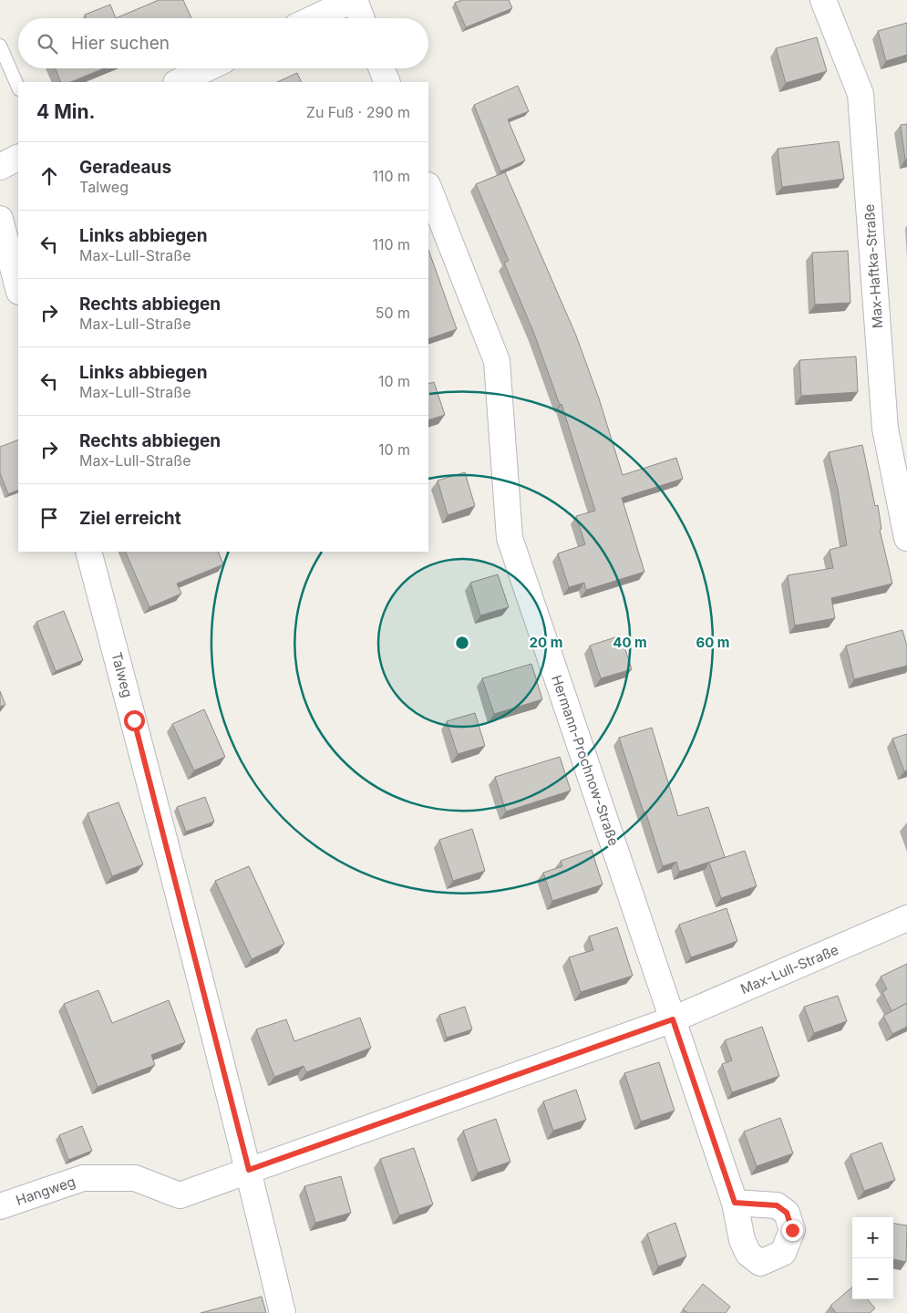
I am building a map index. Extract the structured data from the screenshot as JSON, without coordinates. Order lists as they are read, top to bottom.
{
  "streets": {
    "street": [
      "Max-Haftka-Straße",
      "Talweg",
      "Hermann-Prochnow-Straße",
      "Max-Lull-Straße",
      "Hangweg"
    ]
  },
  "crossings": [
    ["Talweg", "Max-Lull-Straße"],
    ["Talweg", "Hangweg"],
    ["Hermann-Prochnow-Straße", "Max-Lull-Straße"],
    ["Max-Lull-Straße", "Hangweg"]
  ],
  "page": {
    "search": "Hier suchen",
    "heading": ["4 Min.", "Zu Fuß · 290 m"],
    "list": [
      ["Geradeaus", "Talweg", "110 m"],
      ["Links abbiegen", "Max-Lull-Straße", "110 m"],
      ["Rechts abbiegen", "Max-Lull-Straße", "50 m"],
      ["Links abbiegen", "Max-Lull-Straße", "10 m"],
      ["Rechts abbiegen", "Max-Lull-Straße", "10 m"],
      "Ziel erreicht"
    ],
    "map_buttons": ["+", "−"]
  },
  "rings": ["20 m", "40 m", "60 m"]
}
